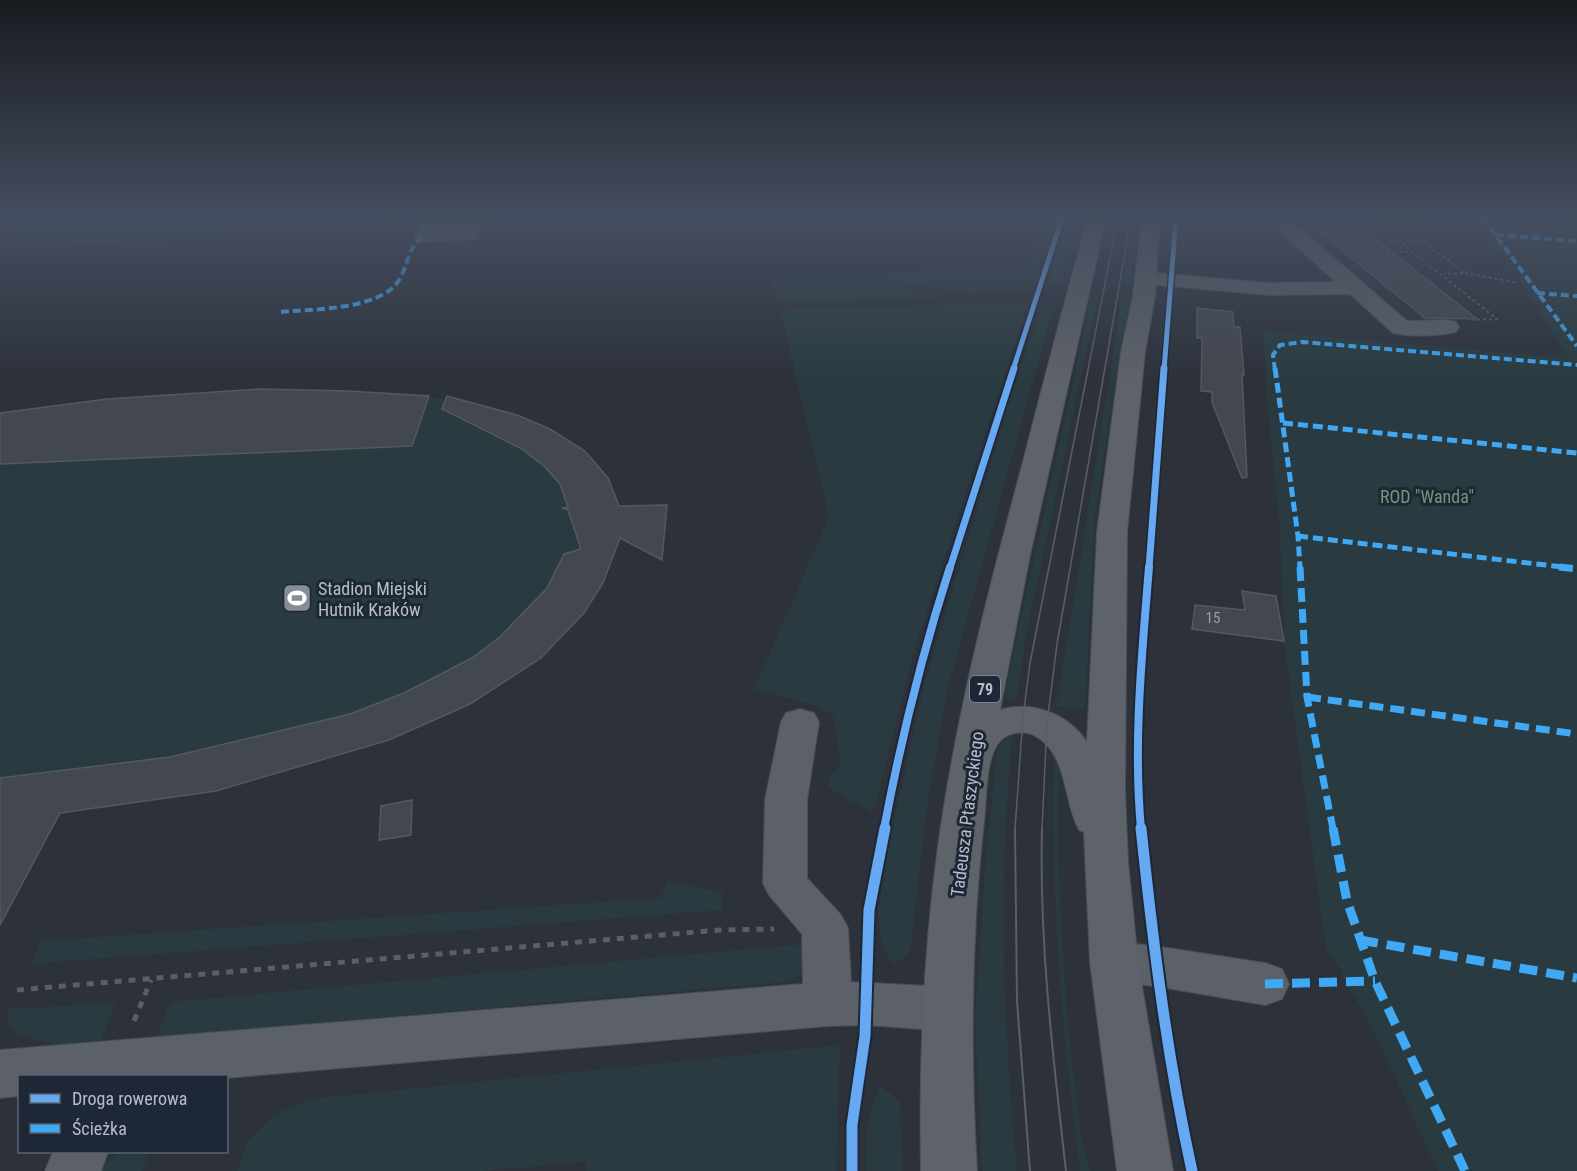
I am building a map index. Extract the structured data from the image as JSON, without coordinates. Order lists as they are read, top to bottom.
{
  "streets": {
    "main road": ["79", "Tadeusza Ptaszyckiego"]
  },
  "parks": ["ROD \"Wanda\""],
  "places": {
    "sports": ["Stadion Miejski Hutnik Kraków"]
  },
  "house_numbers": ["15"],
  "legend": ["Droga rowerowa", "Ścieżka"]
}
